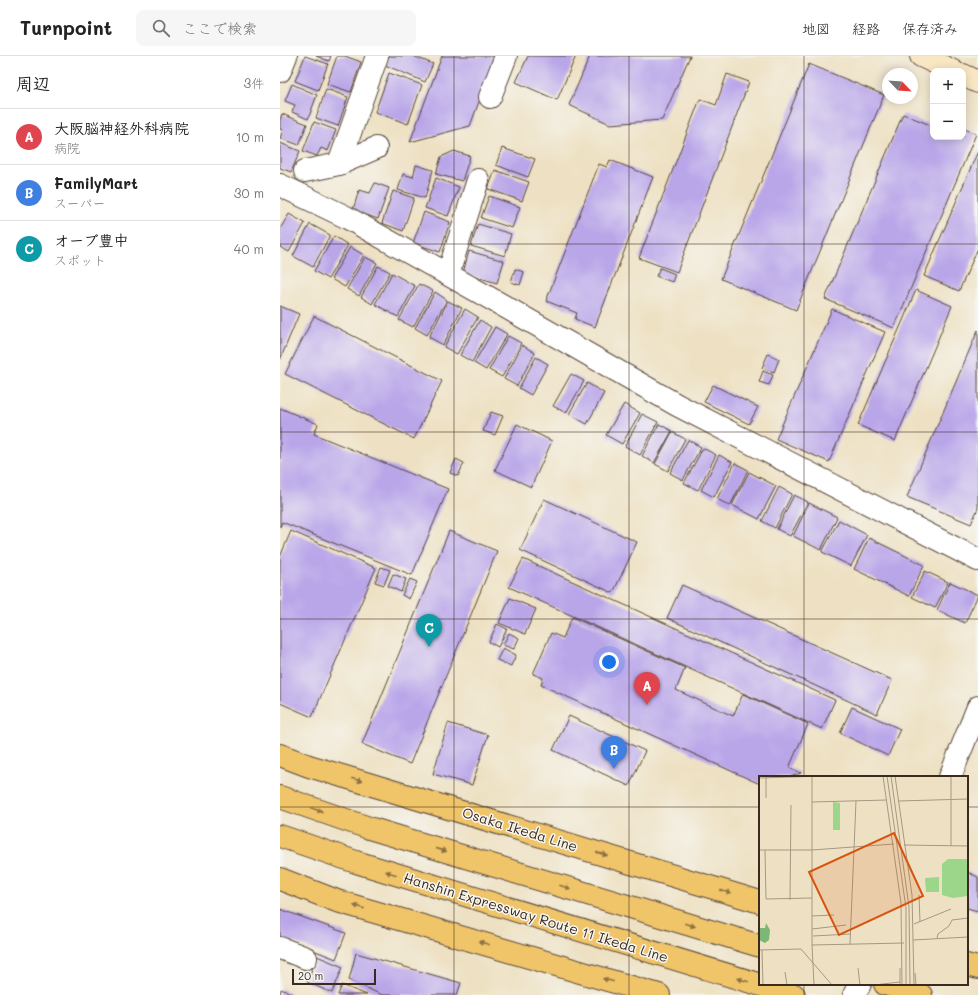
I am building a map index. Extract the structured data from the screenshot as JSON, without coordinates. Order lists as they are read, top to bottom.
{
  "streets": {
    "main road": ["Osaka Ikeda Line", "Hanshin Expressway Route 11 Ikeda Line"]
  },
  "scale_bar": "20 m",
  "north": "bottom right",
  "page": {
    "header": "Turnpoint",
    "search": "ここで検索",
    "nav": ["地図", "経路", "保存済み"],
    "heading": ["周辺", "3件"],
    "map_buttons": ["+", "−"],
    "list": [
      {
        "mark": "A",
        "name": "大阪脳神経外科病院",
        "note": "病院",
        "value": "10 m"
      },
      {
        "mark": "B",
        "name": "FamilyMart",
        "note": "スーパー",
        "value": "30 m"
      },
      {
        "mark": "C",
        "name": "オーブ豊中",
        "note": "スポット",
        "value": "40 m"
      }
    ],
    "pins": ["C", "A", "B"],
    "scale": "20 m"
  }
}
